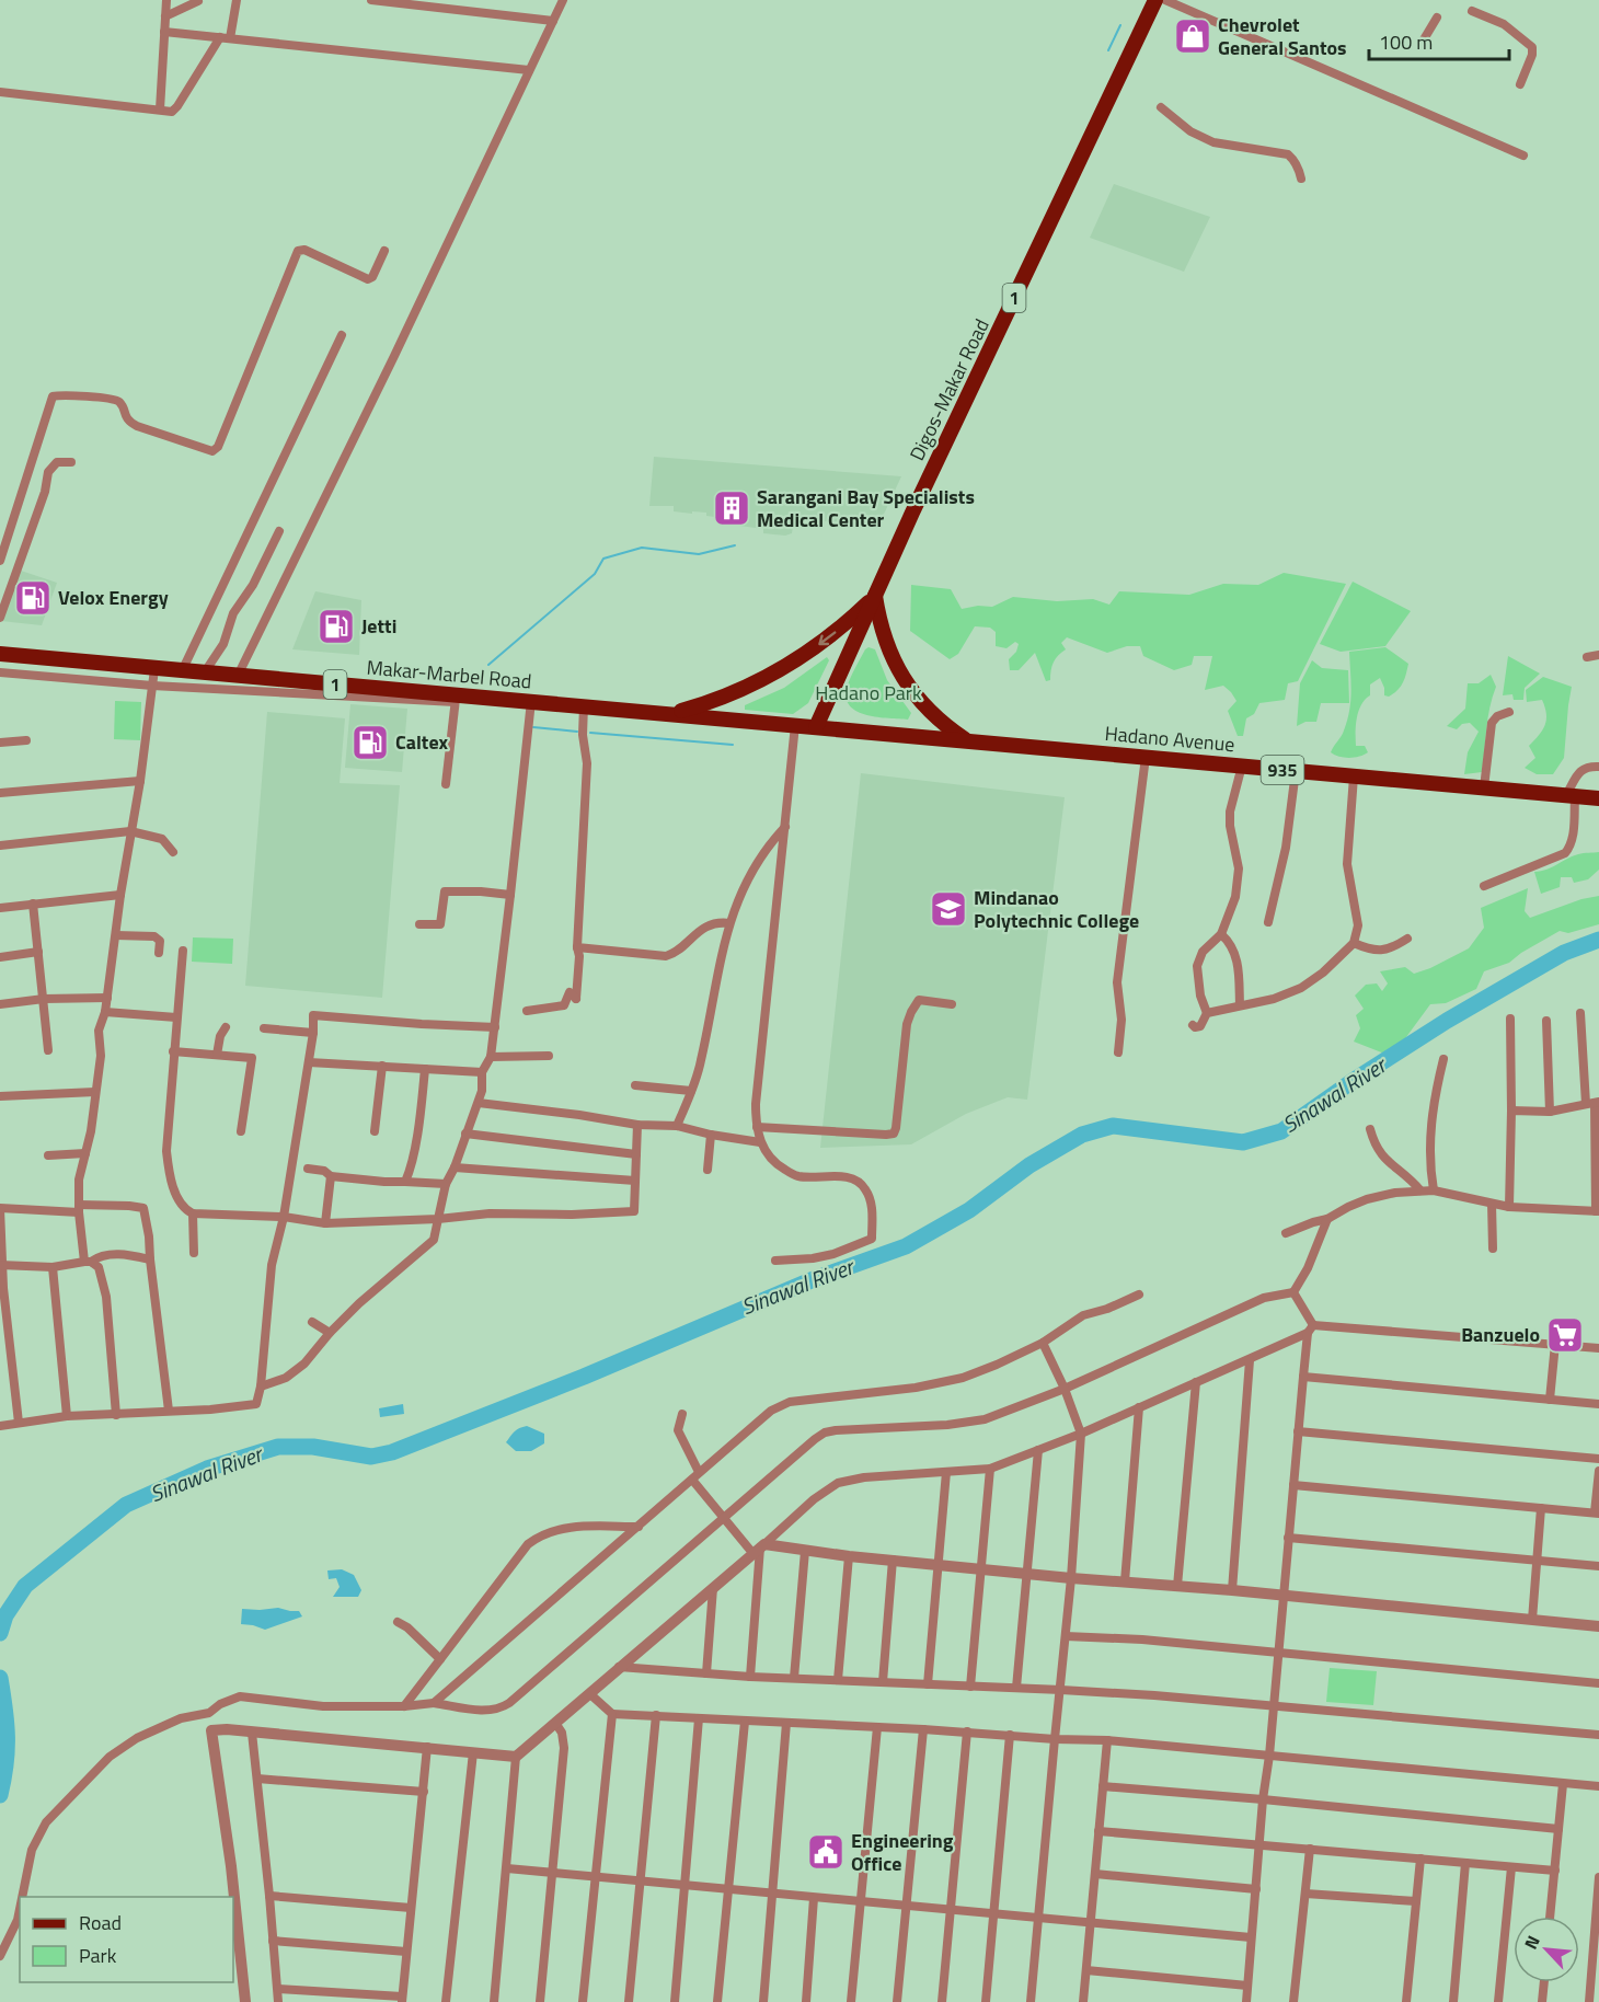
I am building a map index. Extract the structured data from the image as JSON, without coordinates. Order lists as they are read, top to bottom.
{
  "streets": {
    "main road": [
      "1",
      "Digos-Makar Road",
      "Makar-Marbel Road",
      "Hadano Avenue",
      "935"
    ]
  },
  "crossings": [
    ["Digos-Makar Road", "Makar-Marbel Road"],
    ["Digos-Makar Road", "Hadano Avenue"],
    ["Makar-Marbel Road", "Hadano Avenue"]
  ],
  "water": ["Sinawal River"],
  "parks": ["Hadano Park"],
  "places": {
    "shop": ["Chevrolet General Santos"],
    "building": ["Sarangani Bay Specialists Medical Center"],
    "fuel station": ["Velox Energy", "Jetti", "Caltex"],
    "school or university": ["Mindanao Polytechnic College"],
    "supermarket": ["Banzuelo"],
    "public building": ["Engineering Office"]
  },
  "legend": ["Road", "Park"],
  "scale_bar": "100 m",
  "north": "top left"
}
